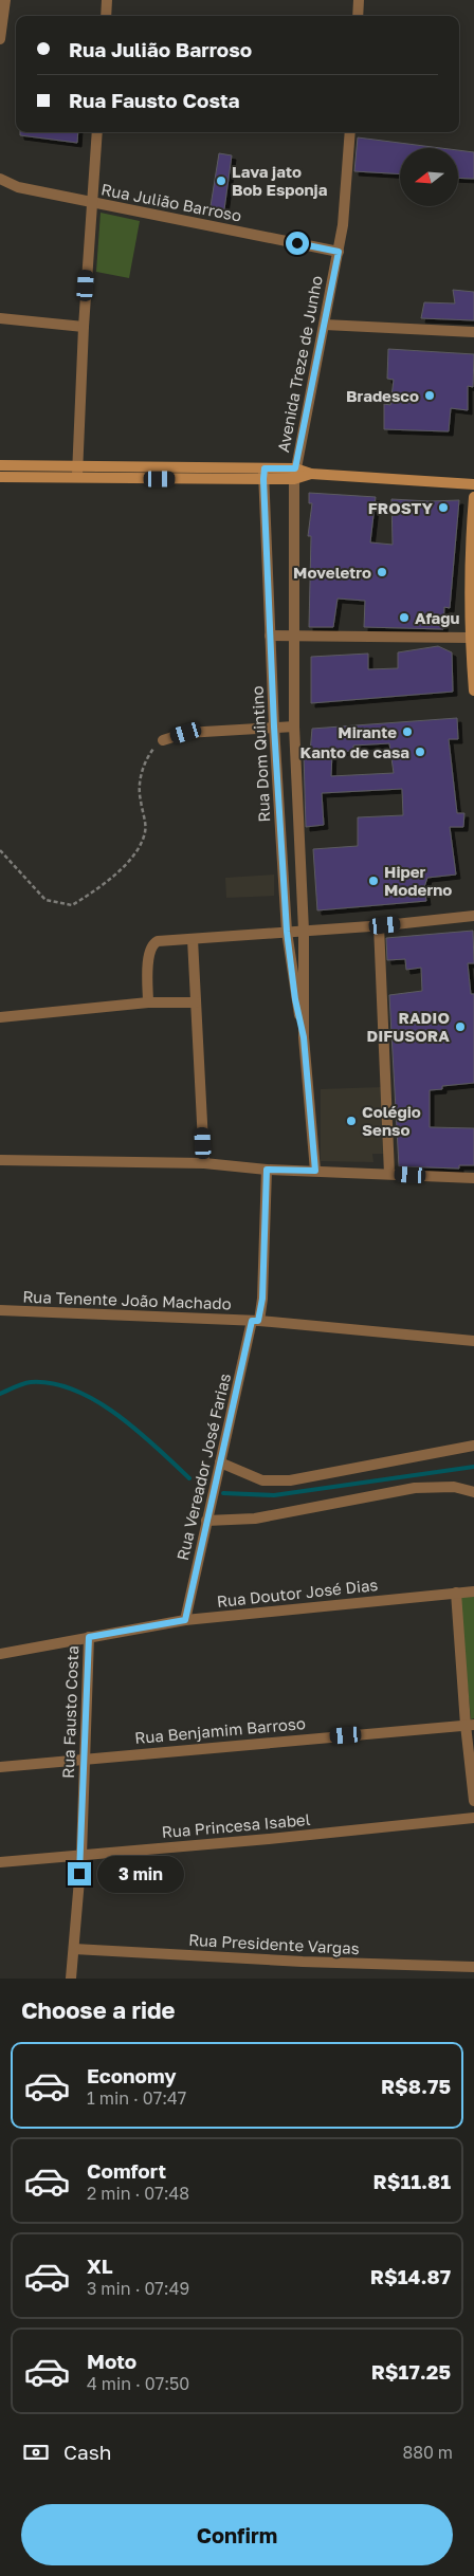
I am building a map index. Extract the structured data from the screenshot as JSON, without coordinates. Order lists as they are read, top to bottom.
{
  "streets": {
    "street": [
      "Rua Julião Barroso",
      "Avenida Treze de Junho",
      "Rua Dom Quintino",
      "Rua Tenente João Machado",
      "Rua Vereador José Farias",
      "Rua Doutor José Dias",
      "Rua Fausto Costa",
      "Rua Benjamim Barroso",
      "Rua Princesa Isabel",
      "Rua Presidente Vargas"
    ]
  },
  "crossings": [
    ["Rua Julião Barroso", "Avenida Treze de Junho"],
    ["Avenida Treze de Junho", "Rua Dom Quintino"],
    ["Rua Tenente João Machado", "Rua Vereador José Farias"],
    ["Rua Vereador José Farias", "Rua Doutor José Dias"],
    ["Rua Doutor José Dias", "Rua Fausto Costa"],
    ["Rua Fausto Costa", "Rua Benjamim Barroso"],
    ["Rua Fausto Costa", "Rua Princesa Isabel"],
    ["Rua Fausto Costa", "Rua Presidente Vargas"]
  ],
  "places": [
    "Lava jato Bob Esponja",
    "Bradesco",
    "FROSTY",
    "Moveletro",
    "Afagu",
    "Mirante",
    "Kanto de casa",
    "Hiper Moderno",
    "RADIO DIFUSORA",
    "Colégio Senso"
  ],
  "north": "left",
  "page": {
    "banner": ["Rua Julião Barroso", "Rua Fausto Costa"],
    "bubble": "3 min",
    "heading": "Choose a ride",
    "list": [
      {
        "name": "Economy",
        "note": "1 min · 07:47",
        "value": "R$8.75"
      },
      {
        "name": "Comfort",
        "note": "2 min · 07:48",
        "value": "R$11.81"
      },
      {
        "name": "XL",
        "note": "3 min · 07:49",
        "value": "R$14.87"
      },
      {
        "name": "Moto",
        "note": "4 min · 07:50",
        "value": "R$17.25"
      }
    ],
    "pay": ["Cash", "880 m"],
    "buttons": "Confirm"
  }
}
